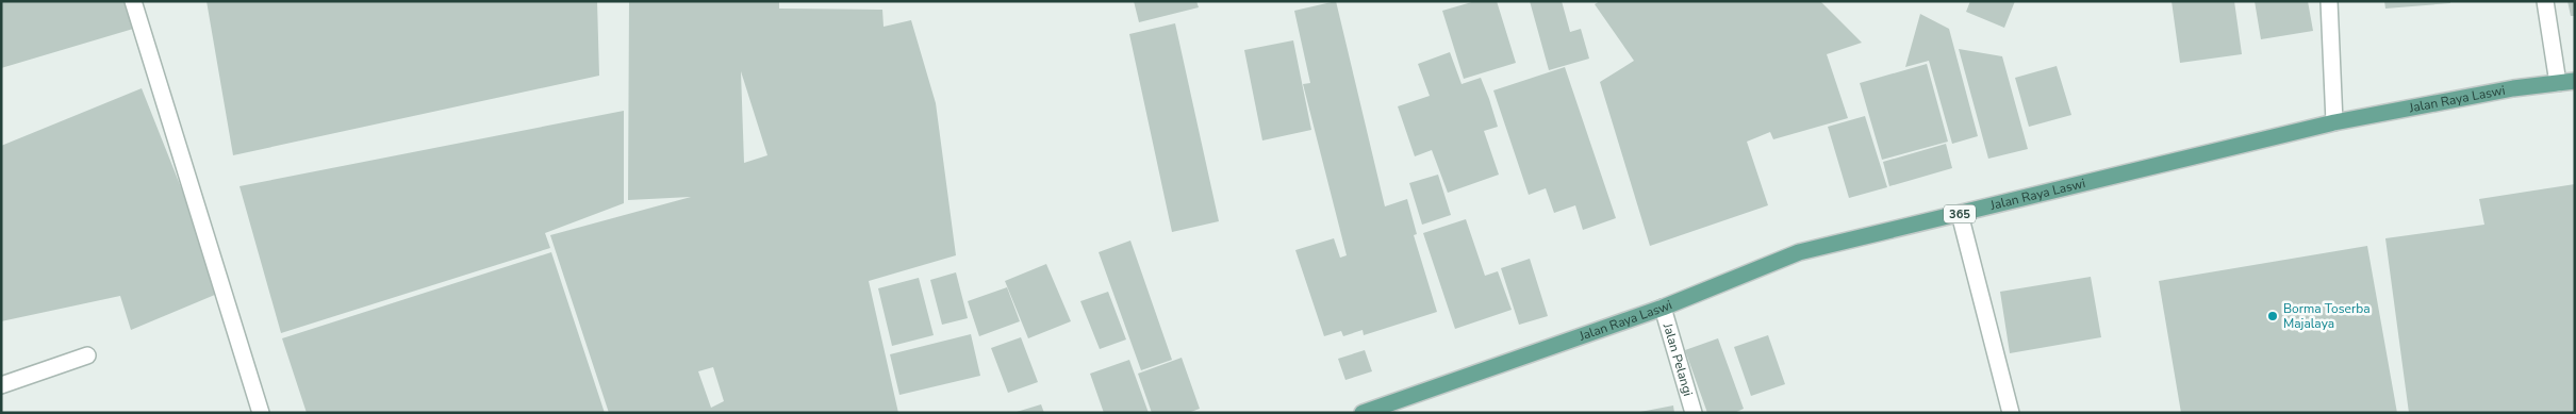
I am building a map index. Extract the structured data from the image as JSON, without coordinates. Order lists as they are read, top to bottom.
{
  "streets": {
    "main road": ["Jalan Raya Laswi", "365"],
    "street": ["Jalan Pelangi"]
  },
  "crossings": [
    ["Jalan Raya Laswi", "Jalan Pelangi"]
  ],
  "places": ["Borma Toserba Majalaya"]
}
